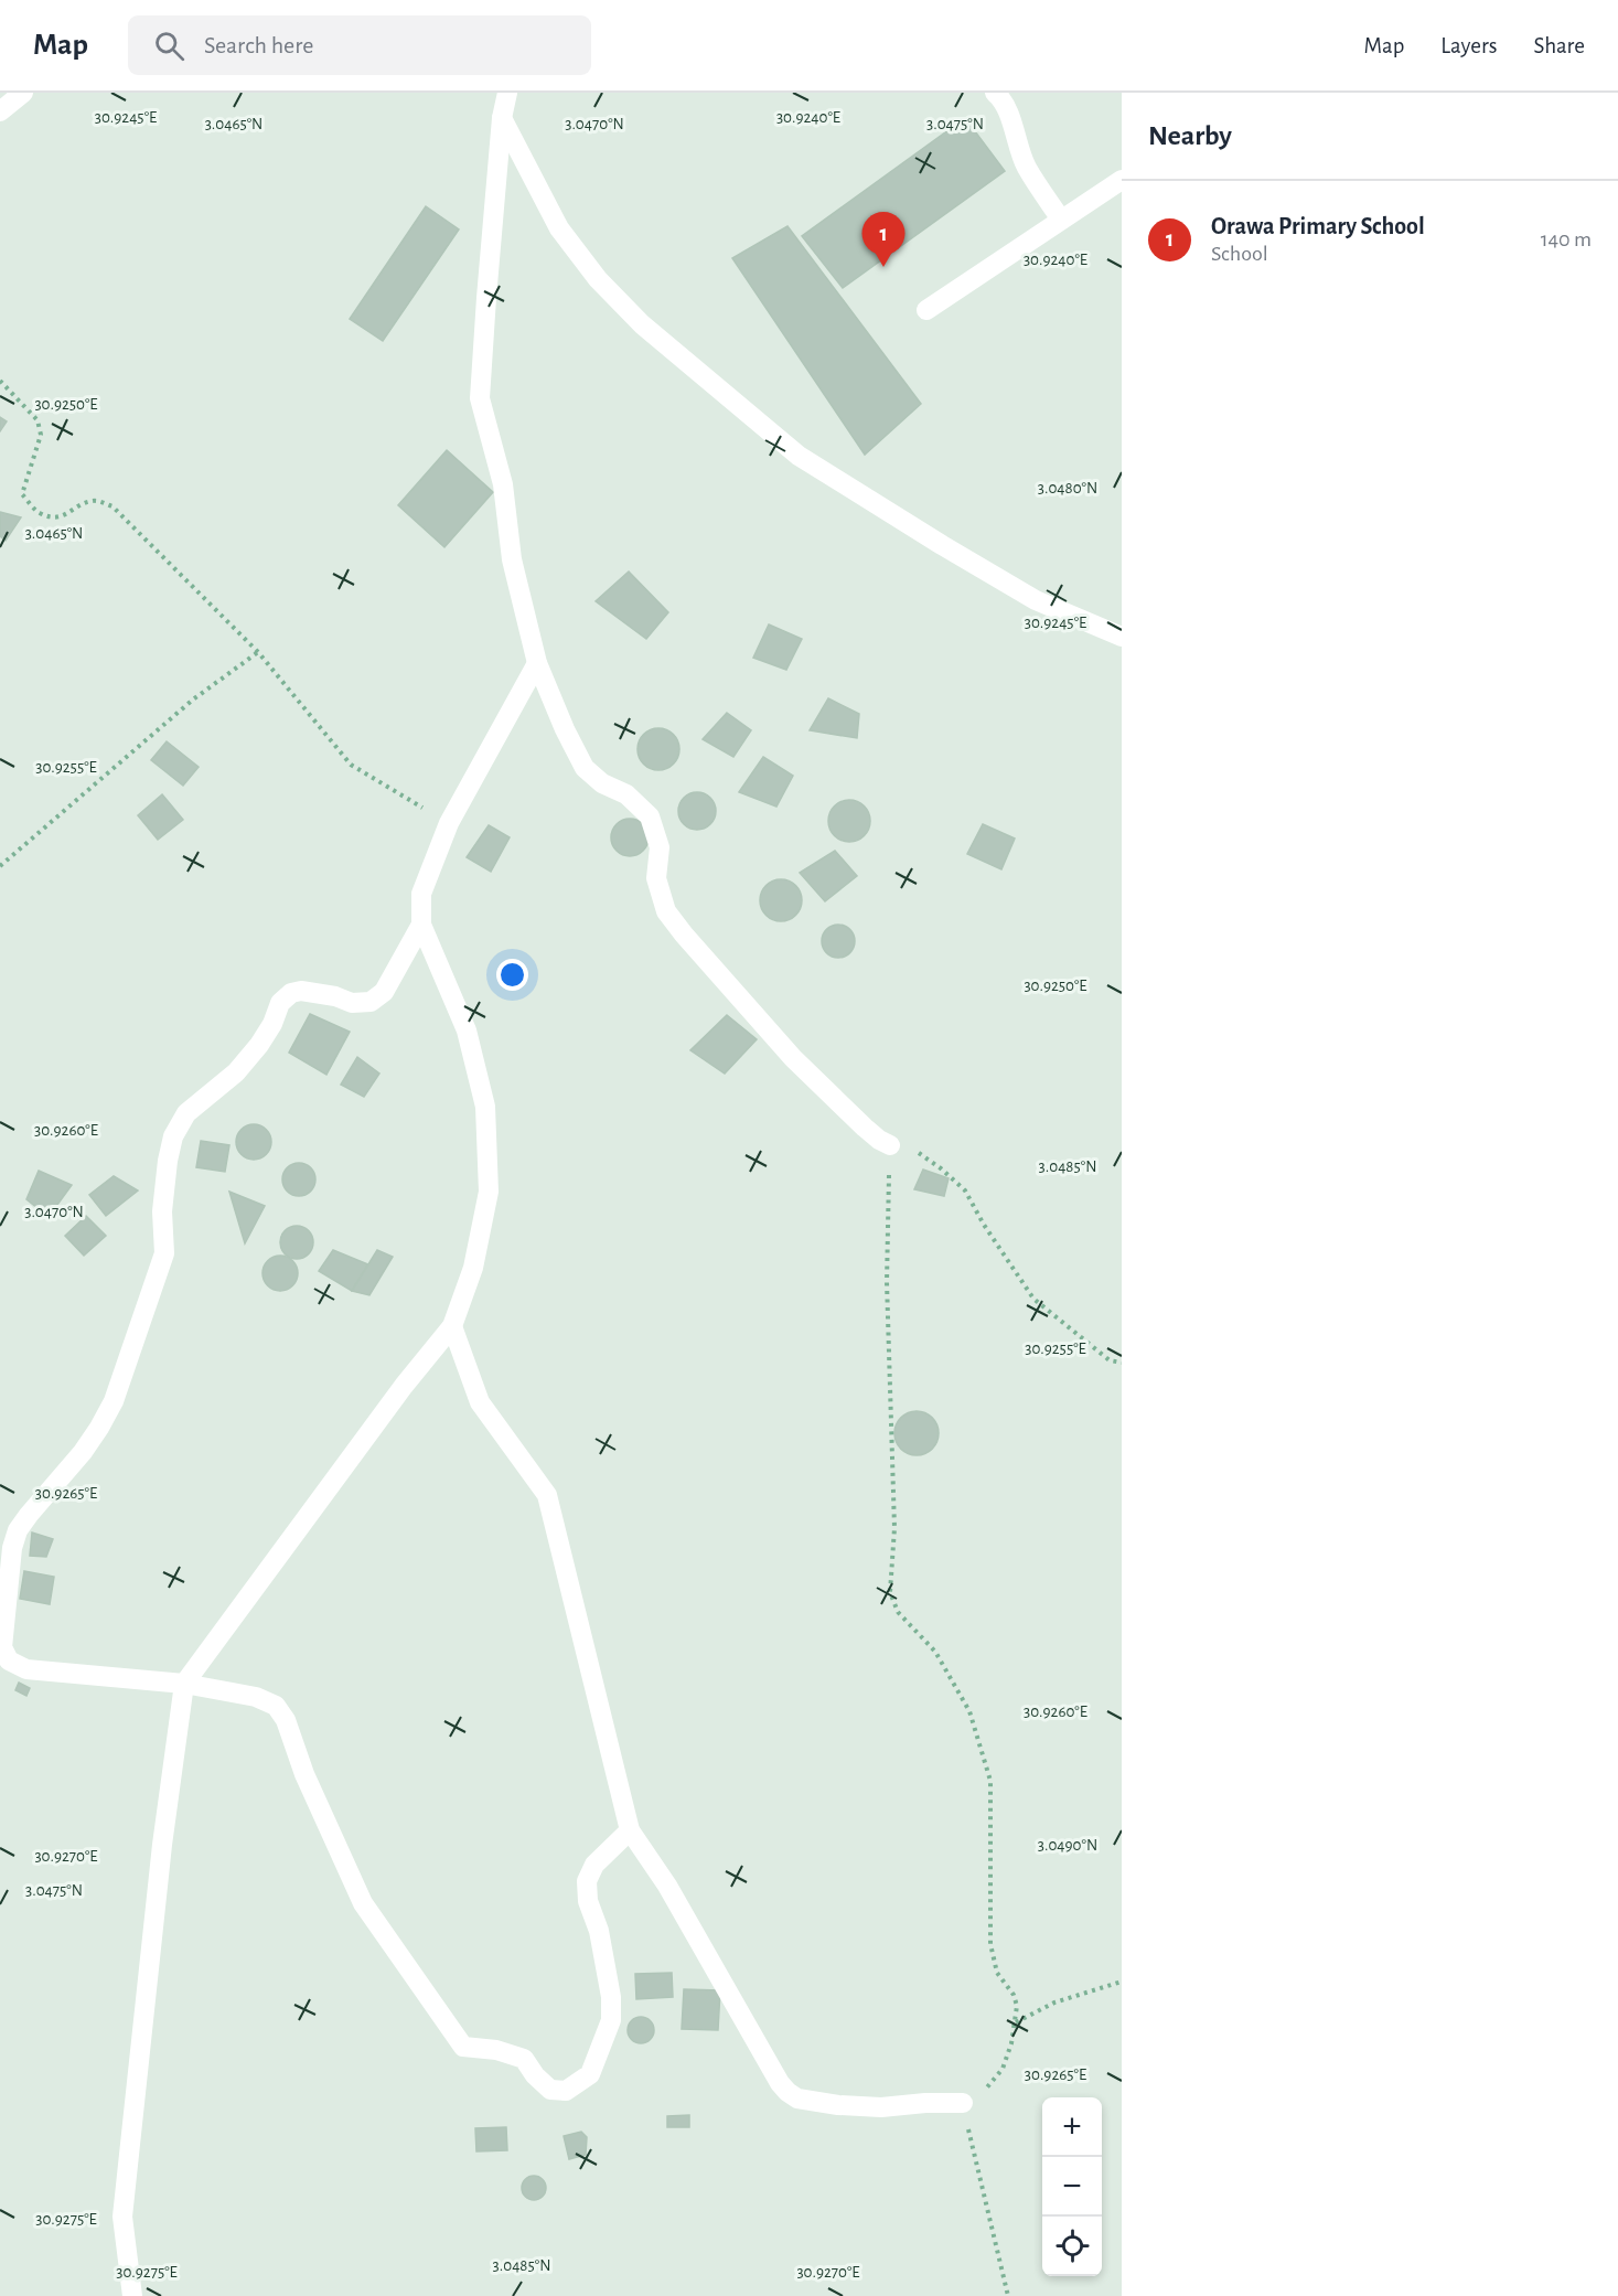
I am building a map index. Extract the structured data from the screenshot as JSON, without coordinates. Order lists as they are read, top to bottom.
{
  "page": {
    "header": "Map",
    "search": "Search here",
    "nav": ["Map", "Layers", "Share"],
    "heading": "Nearby",
    "list": [
      {
        "mark": "1",
        "name": "Orawa Primary School",
        "note": "School",
        "value": "140 m"
      }
    ],
    "pins": "1",
    "map_buttons": ["+", "−"]
  },
  "coordinates": [
    "30.9245°E",
    "30.9240°E",
    "3.0465°N",
    "3.0470°N",
    "3.0475°N",
    "30.9250°E",
    "3.0480°N",
    "30.9255°E",
    "30.9260°E",
    "3.0485°N",
    "30.9265°E",
    "3.0490°N",
    "30.9270°E",
    "30.9275°E"
  ]
}
